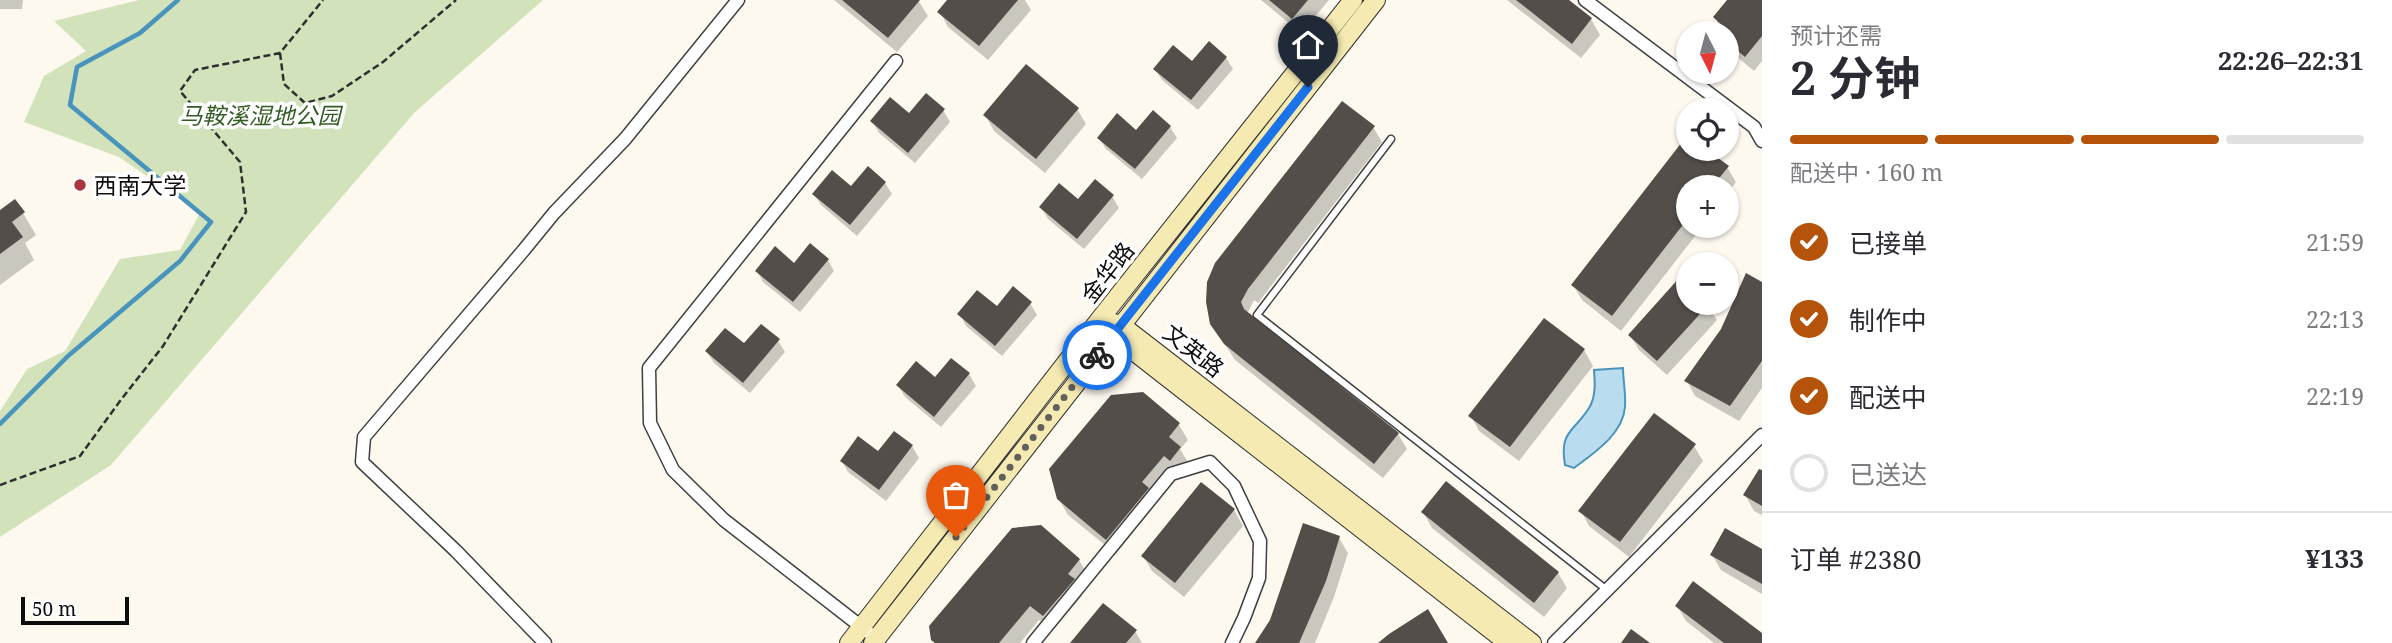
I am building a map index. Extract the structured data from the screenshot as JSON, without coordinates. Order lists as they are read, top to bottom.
{
  "streets": {
    "main road": ["金华路", "文英路"]
  },
  "crossings": [
    ["金华路", "文英路"]
  ],
  "parks": ["马鞍溪湿地公园"],
  "places": ["西南大学"],
  "scale_bar": "50 m",
  "north": "bottom",
  "page": {
    "heading": ["2 分钟", "预计还需", "22:26–22:31"],
    "panel": ["订单 #2380", "¥133"],
    "map_buttons": ["+", "−"],
    "bar": "配送中 · 160 m",
    "list": [
      ["已接单", "21:59"],
      ["制作中", "22:13"],
      ["配送中", "22:19"],
      "已送达"
    ],
    "scale": "50 m"
  }
}
